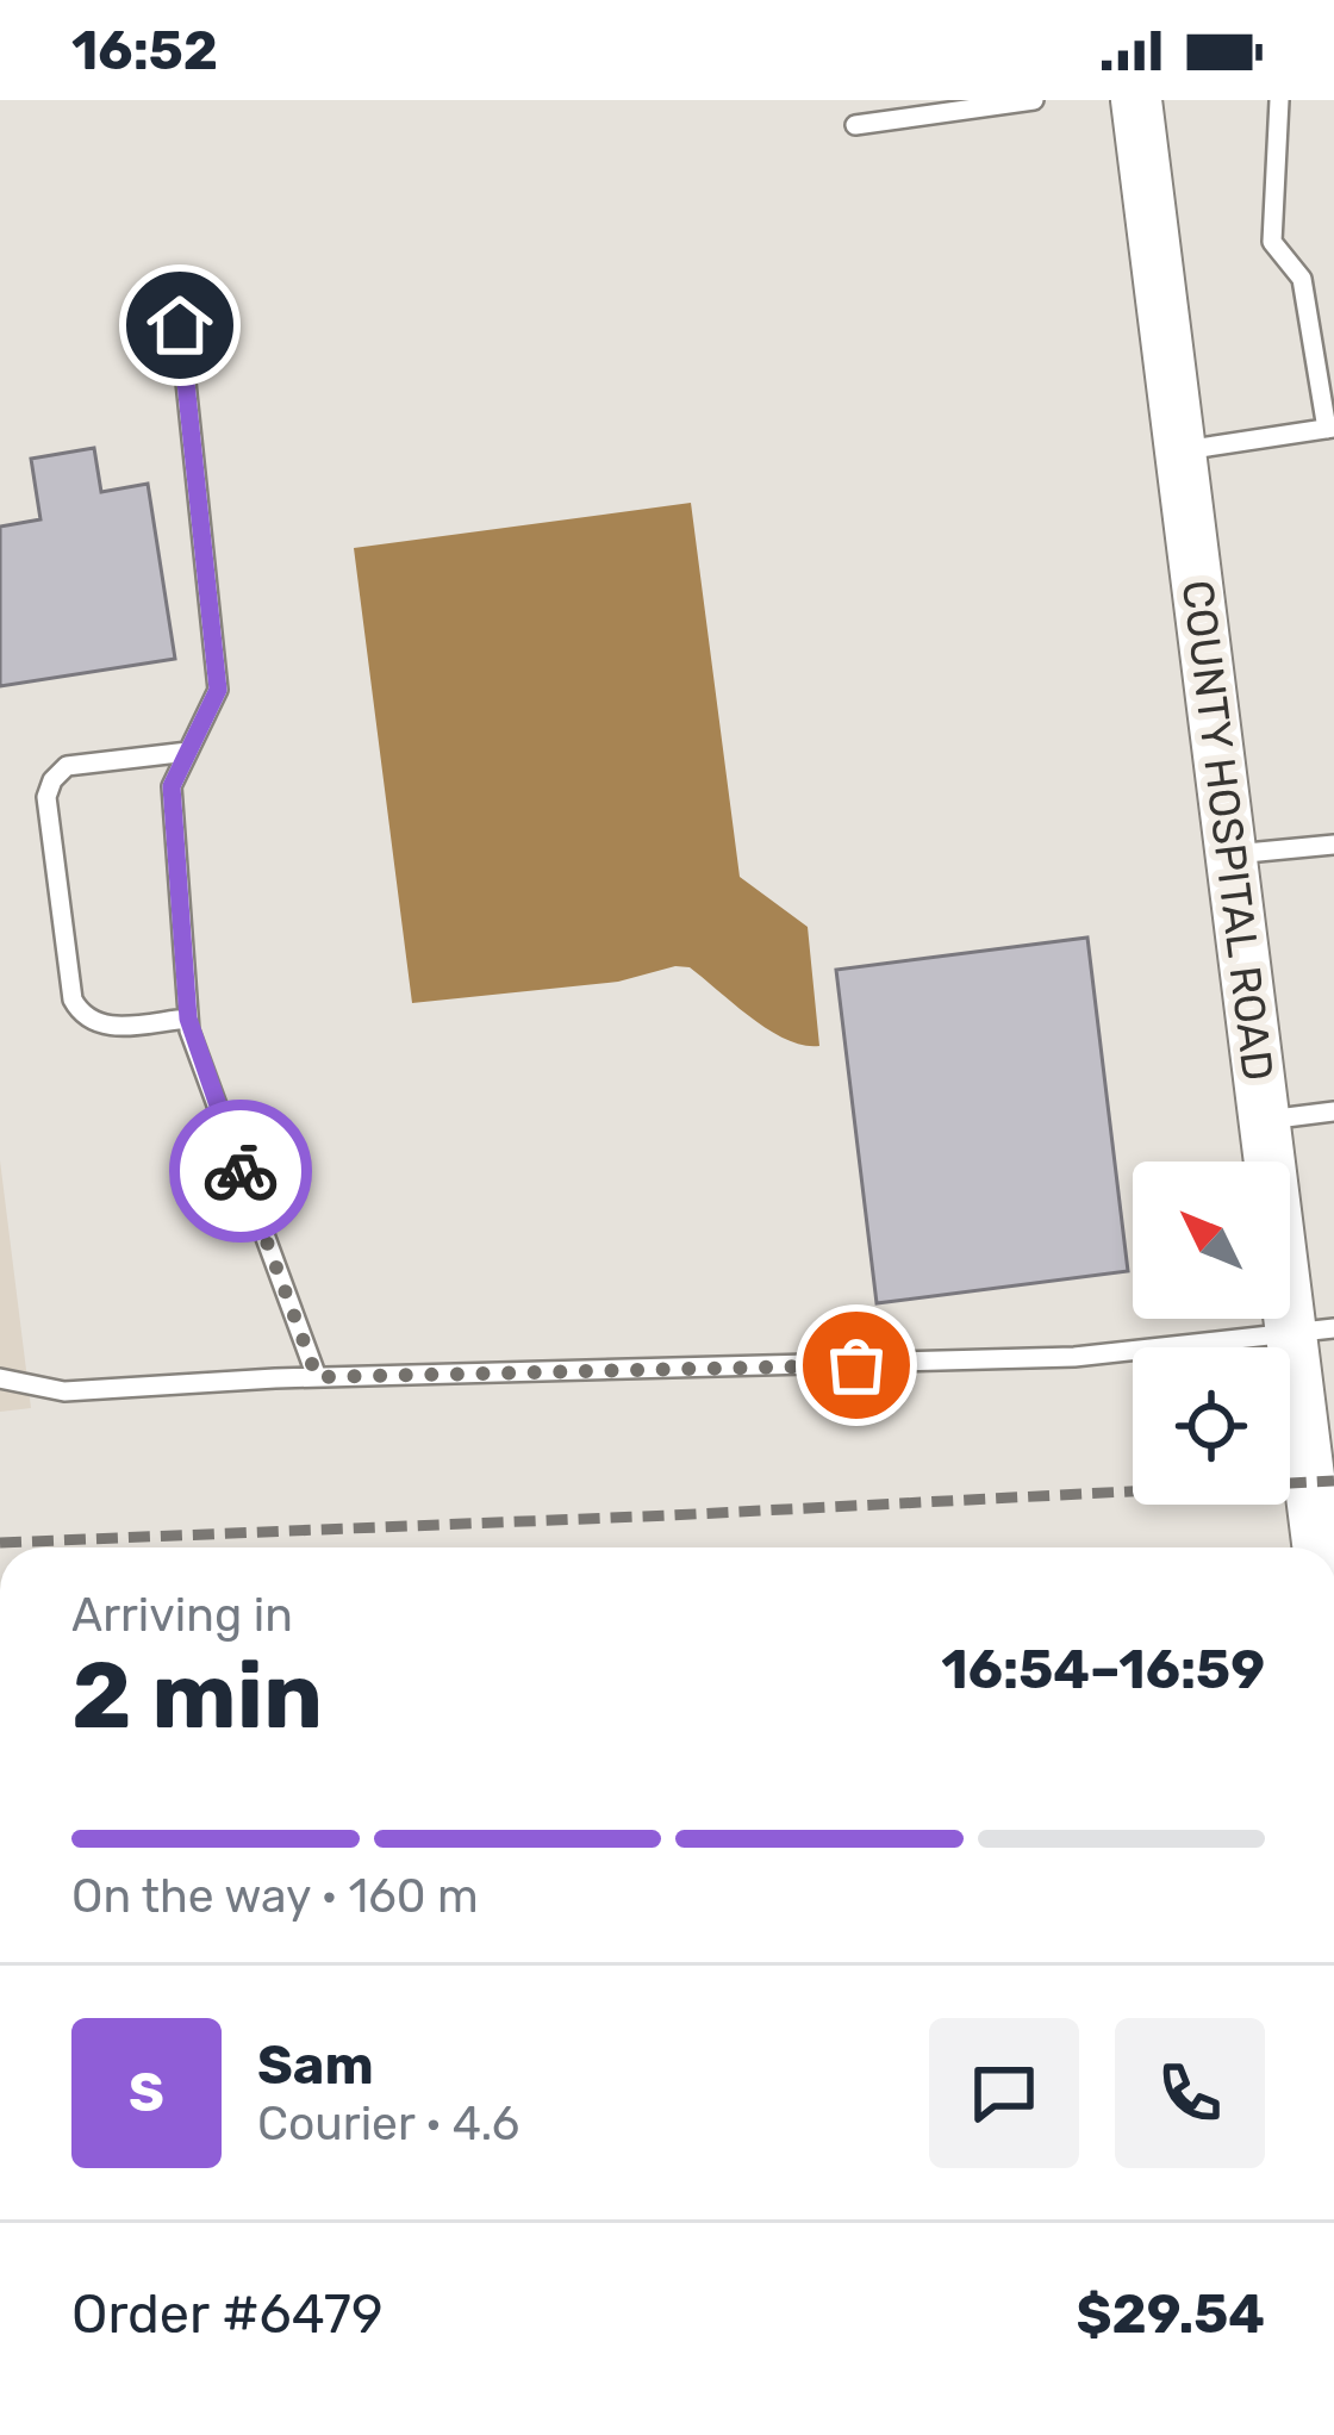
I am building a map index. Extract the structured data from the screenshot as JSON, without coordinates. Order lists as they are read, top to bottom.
{
  "streets": {
    "main road": ["COUNTY HOSPITAL ROAD"]
  },
  "north": "top left",
  "page": {
    "status": "16:52",
    "heading": ["2 min", "Arriving in", "16:54–16:59"],
    "panel": [
      "Sam",
      "Courier · 4.6",
      "Order #6479",
      "$29.54"
    ],
    "bar": "On the way · 160 m",
    "round": "S"
  }
}
